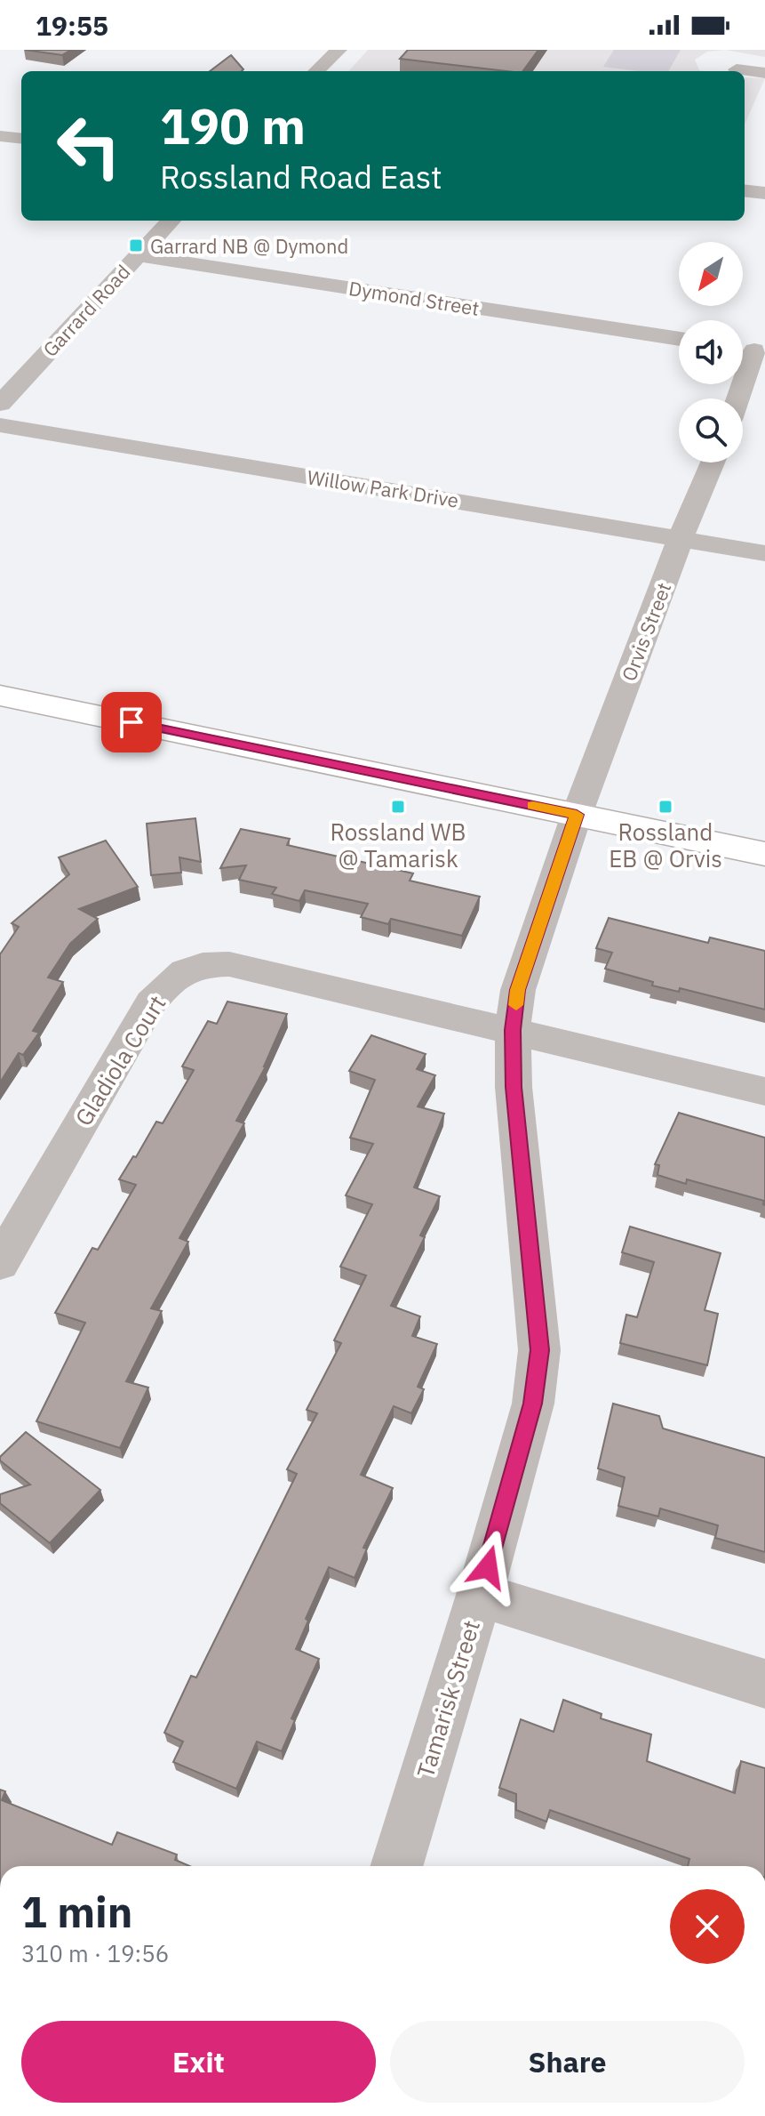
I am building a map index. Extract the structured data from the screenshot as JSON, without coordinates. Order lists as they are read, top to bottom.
{
  "streets": {
    "street": [
      "Dymond Street",
      "Garrard Road",
      "Willow Park Drive",
      "Orvis Street",
      "Gladiola Court",
      "Tamarisk Street"
    ]
  },
  "crossings": [
    ["Dymond Street", "Garrard Road"],
    ["Willow Park Drive", "Orvis Street"],
    ["Orvis Street", "Tamarisk Street"],
    ["Gladiola Court", "Tamarisk Street"]
  ],
  "places": {
    "transit": ["Garrard NB @ Dymond", "Rossland WB @ Tamarisk", "Rossland EB @ Orvis"]
  },
  "north": "bottom left",
  "page": {
    "status": "19:55",
    "turn": ["190 m", "Rossland Road East"],
    "heading": ["1 min", "310 m · 19:56"],
    "buttons": ["Exit", "Share"]
  }
}
